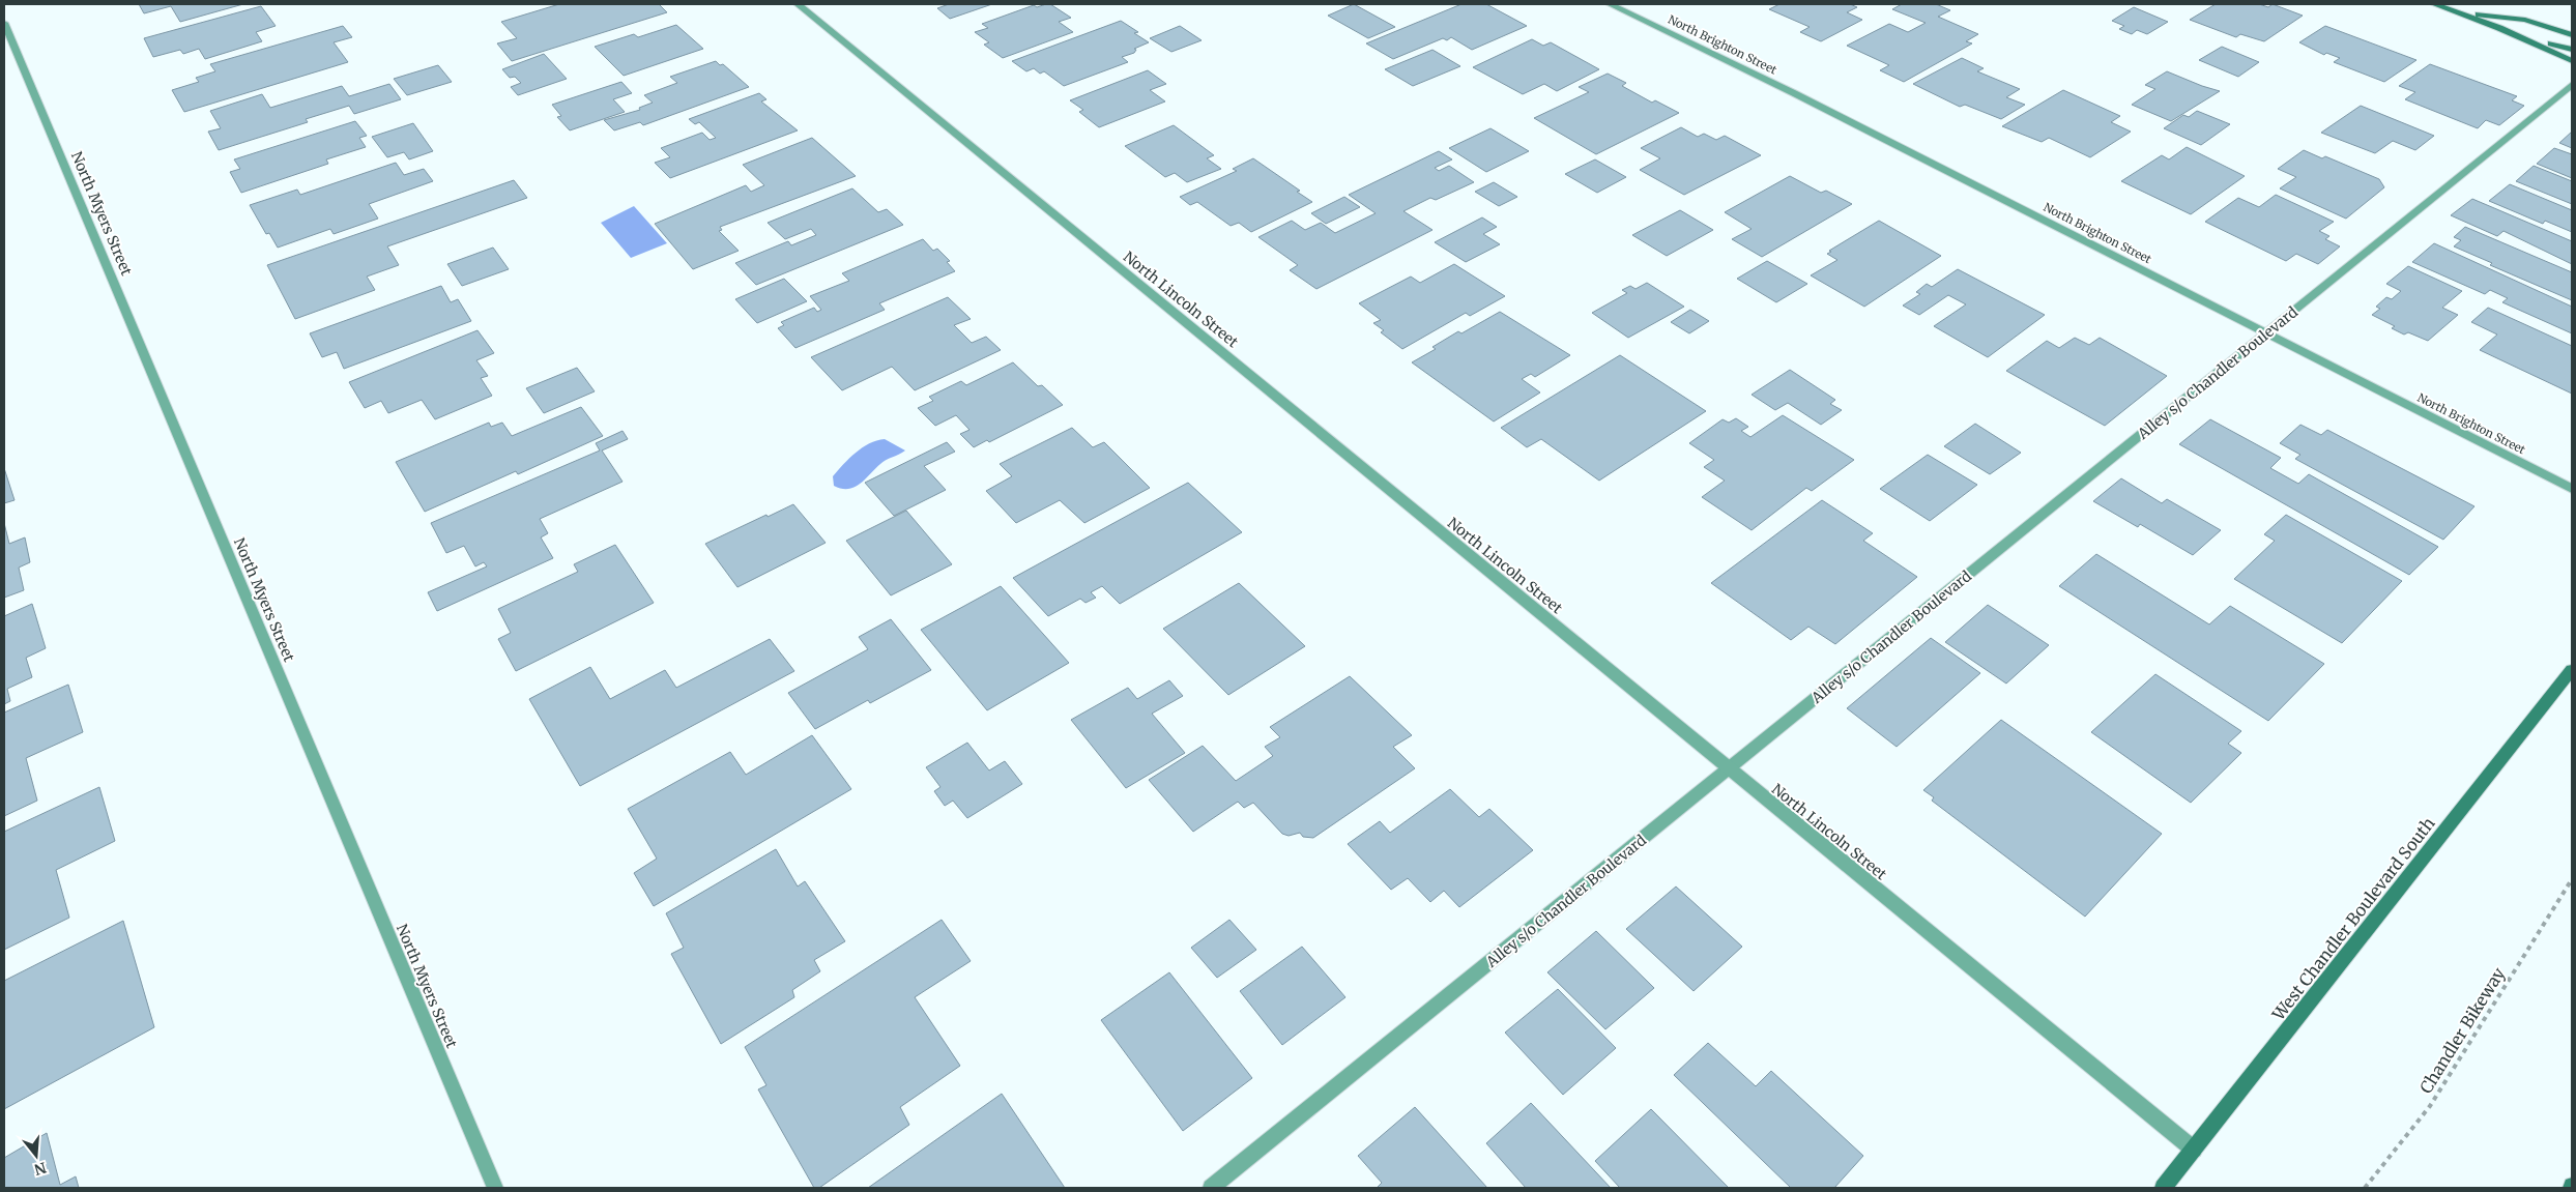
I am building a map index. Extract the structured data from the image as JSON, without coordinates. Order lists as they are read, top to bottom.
{
  "streets": {
    "main road": ["West Chandler Boulevard South"],
    "street": [
      "North Brighton Street",
      "North Myers Street",
      "North Lincoln Street",
      "Alley s/o Chandler Boulevard"
    ],
    "path": ["Chandler Bikeway"]
  },
  "crossings": [
    ["North Brighton Street", "Alley s/o Chandler Boulevard"],
    ["North Lincoln Street", "Alley s/o Chandler Boulevard"],
    ["North Lincoln Street", "West Chandler Boulevard South"]
  ],
  "north": "bottom"
}
